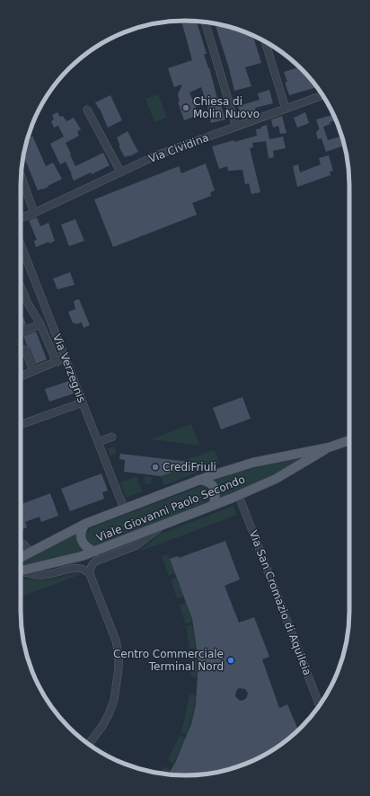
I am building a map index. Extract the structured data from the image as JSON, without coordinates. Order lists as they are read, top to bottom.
{
  "streets": {
    "main road": ["Viale Giovanni Paolo Secondo"],
    "street": ["Via Cividina", "Via Verzegnis", "Via San Cromazio di Aquileia"]
  },
  "crossings": [
    ["Via Verzegnis", "Viale Giovanni Paolo Secondo"],
    ["Viale Giovanni Paolo Secondo", "Via San Cromazio di Aquileia"]
  ],
  "places": ["Chiesa di Molin Nuovo", "CrediFriuli", "Centro Commerciale Terminal Nord"]
}
